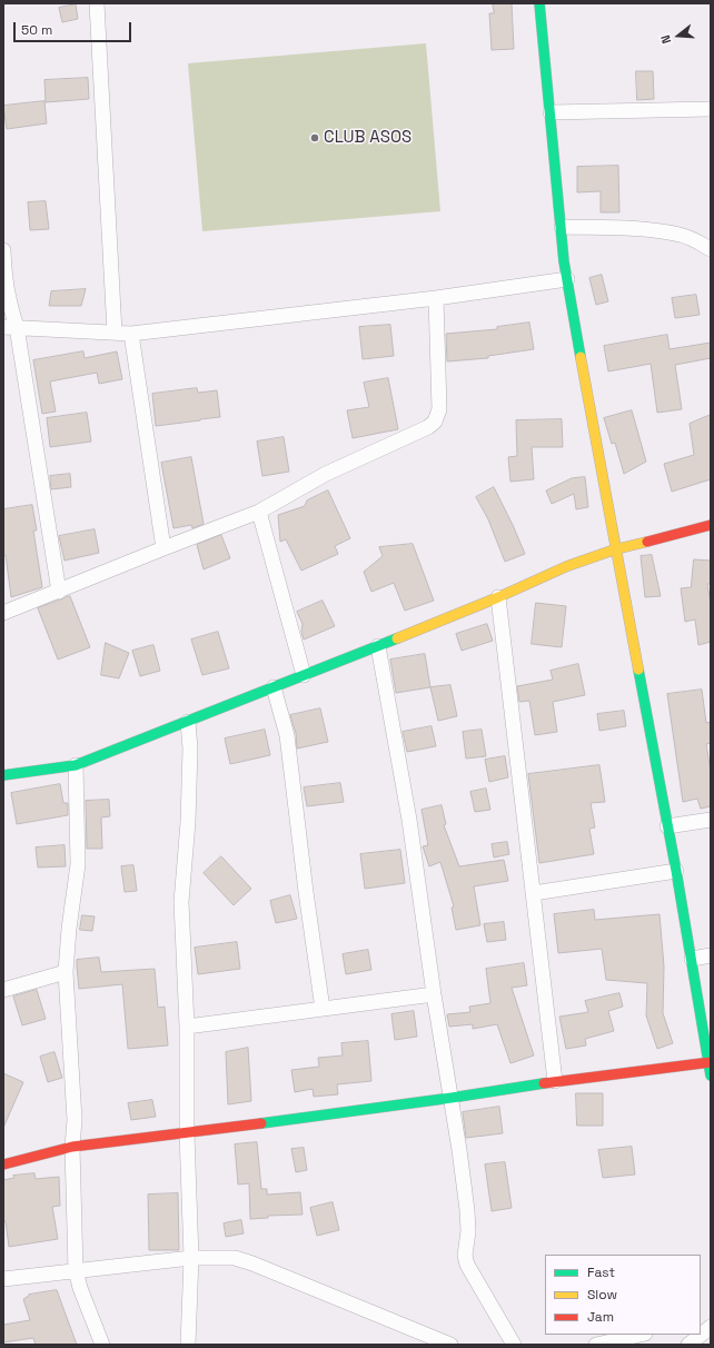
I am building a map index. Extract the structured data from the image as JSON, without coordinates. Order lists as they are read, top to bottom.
{
  "places": ["CLUB ASOS"],
  "legend": ["Fast", "Slow", "Jam"],
  "scale_bar": "50 m",
  "north": "left"
}
